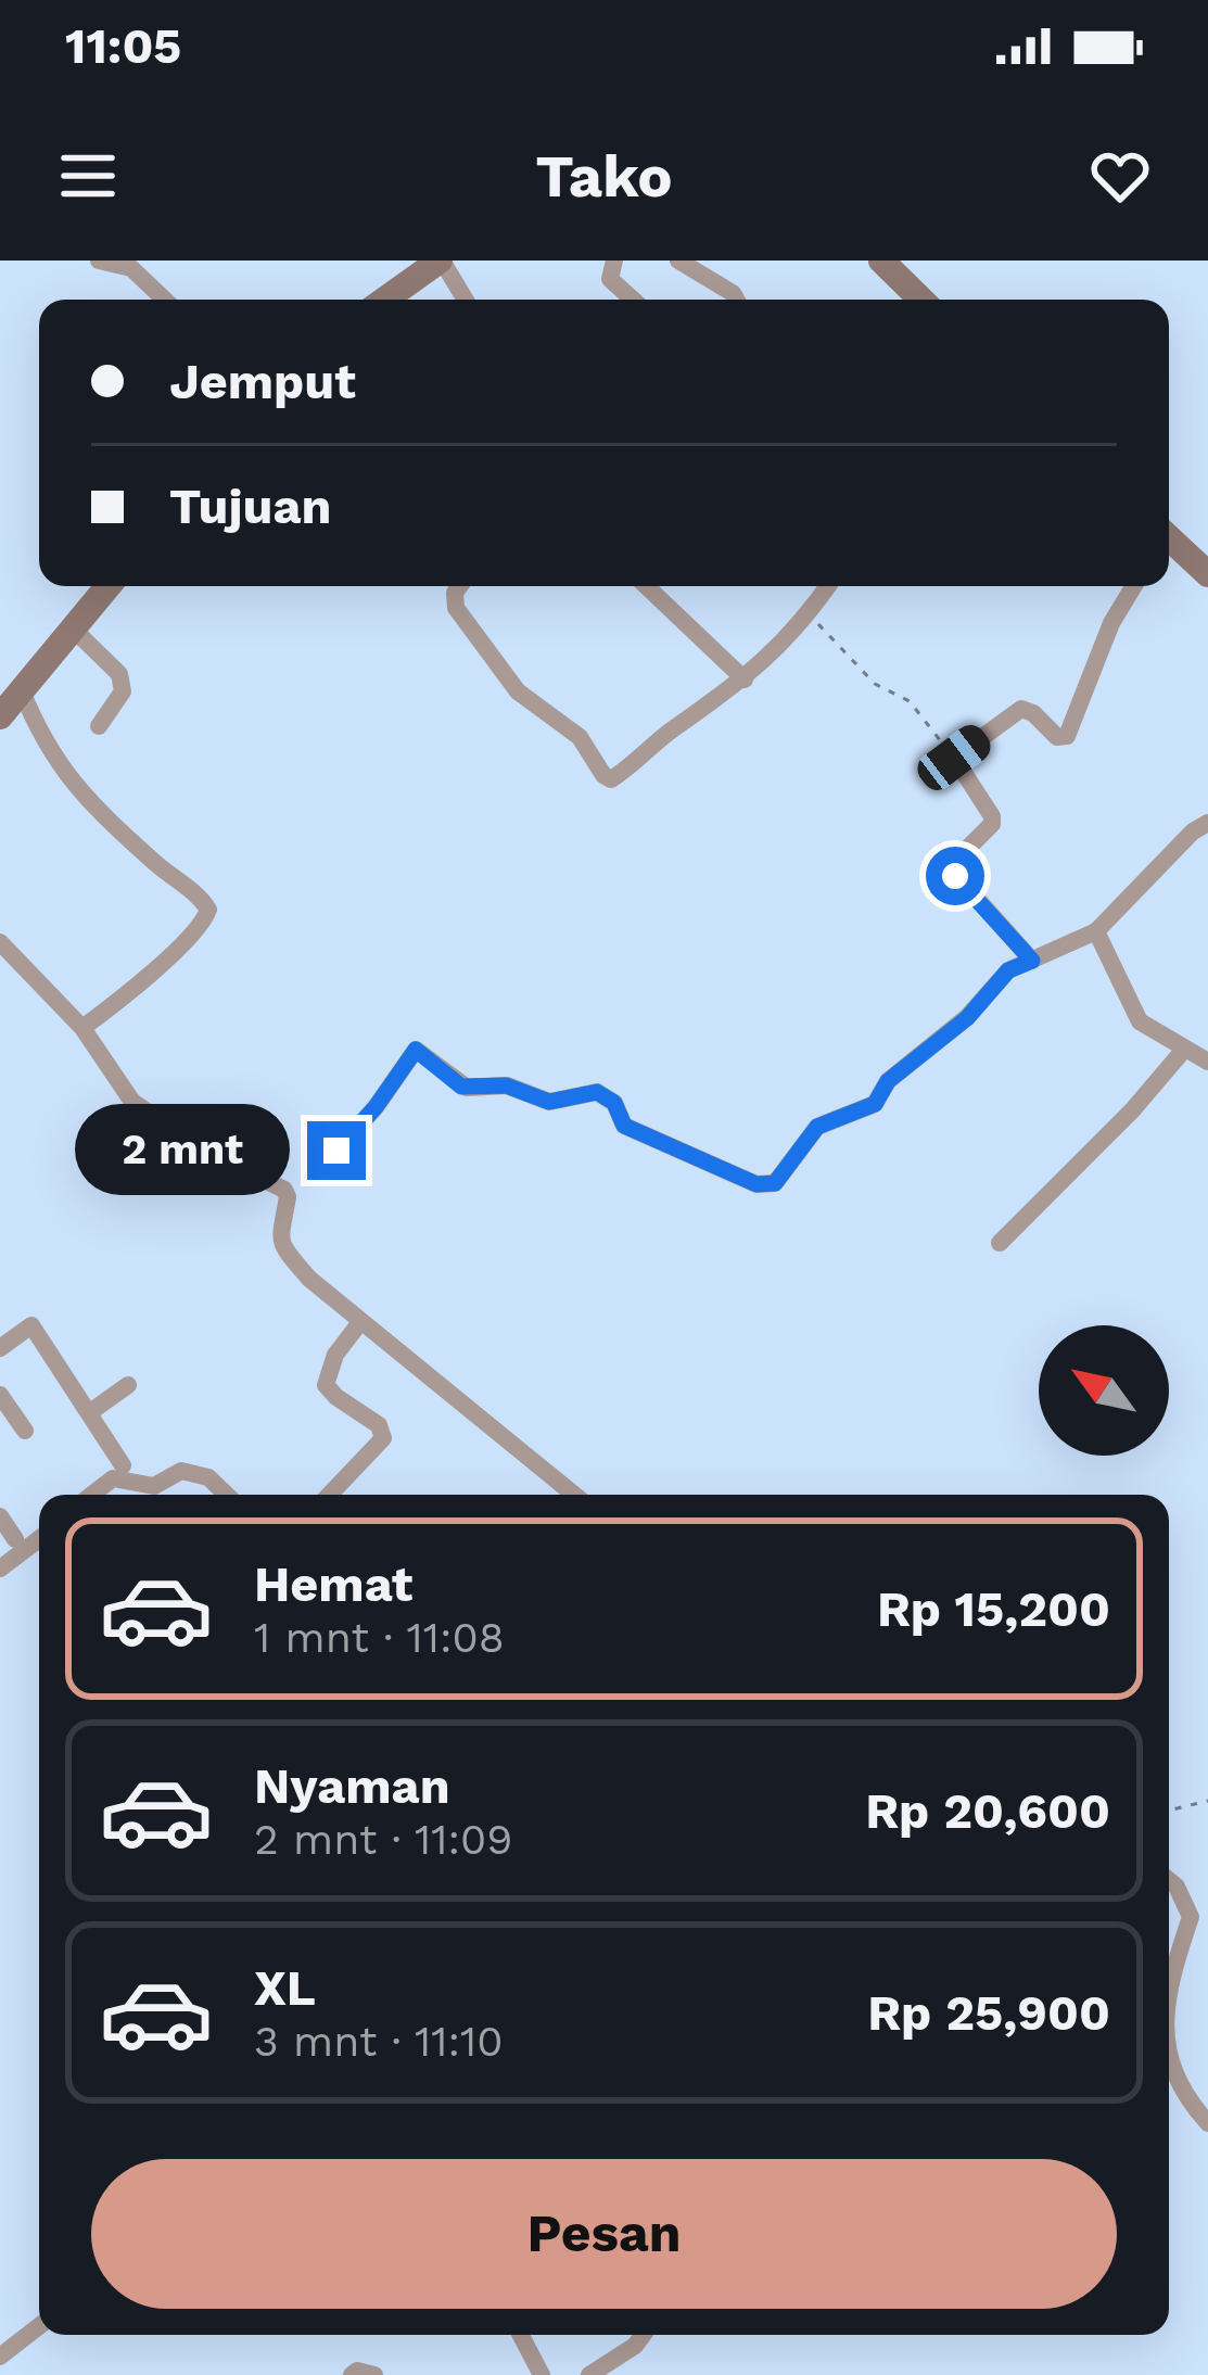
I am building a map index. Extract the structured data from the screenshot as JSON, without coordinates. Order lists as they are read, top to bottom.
{
  "north": "top left",
  "page": {
    "status": "11:05",
    "header": "Tako",
    "banner": ["Jemput", "Tujuan"],
    "bubble": "2 mnt",
    "list": [
      {
        "name": "Hemat",
        "note": "1 mnt · 11:08",
        "value": "Rp 15,200"
      },
      {
        "name": "Nyaman",
        "note": "2 mnt · 11:09",
        "value": "Rp 20,600"
      },
      {
        "name": "XL",
        "note": "3 mnt · 11:10",
        "value": "Rp 25,900"
      }
    ],
    "buttons": "Pesan"
  }
}
